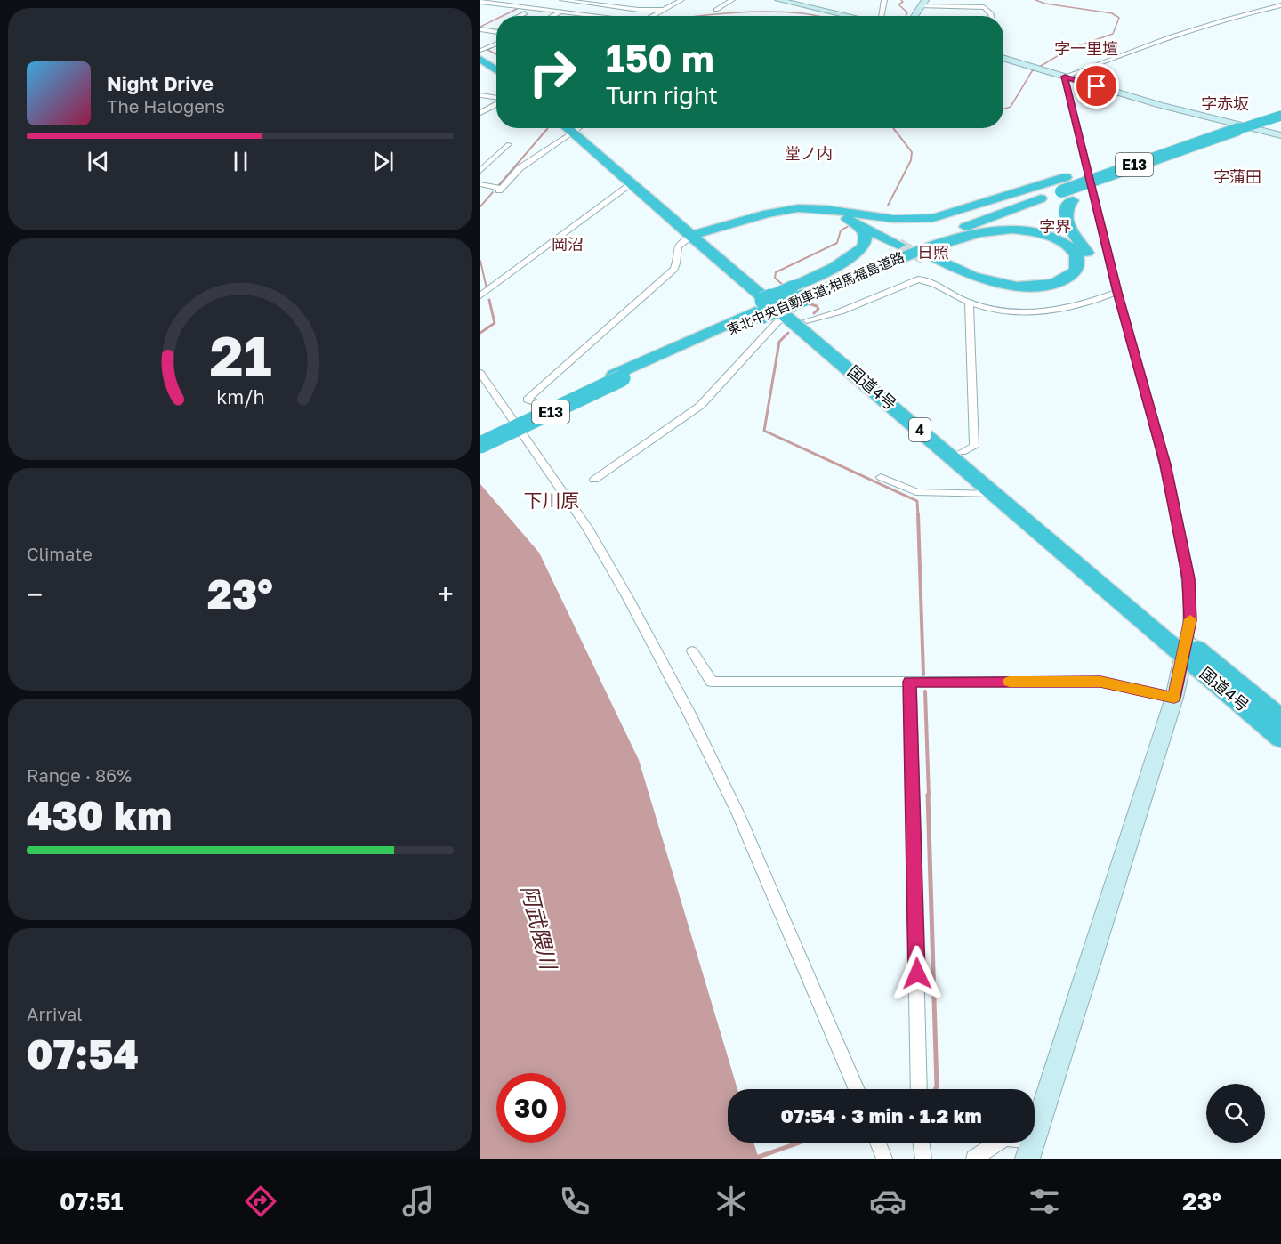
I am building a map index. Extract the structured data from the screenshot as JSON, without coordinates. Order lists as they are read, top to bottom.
{
  "streets": {
    "highway": [
      "E13",
      "東北中央自動車道;相馬福島道路",
      "国道4号",
      "4"
    ]
  },
  "districts": [
    "字一里壇",
    "字赤坂",
    "堂ノ内",
    "字蒲田",
    "字界",
    "岡沼",
    "日照",
    "下川原"
  ],
  "water": ["阿武隈川"],
  "page": {
    "turn": ["150 m", "Turn right"],
    "song": ["Night Drive", "The Halogens"],
    "tile": [
      "Climate",
      ["Range · 86%", "430 km"],
      ["Arrival", "07:54"]
    ],
    "heat": ["−", "23°", "+"],
    "limit": "30",
    "trip": "07:54 · 3 min · 1.2 km",
    "tabs": ["07:51", "23°"],
    "gauge": ["21", "km/h"]
  }
}
